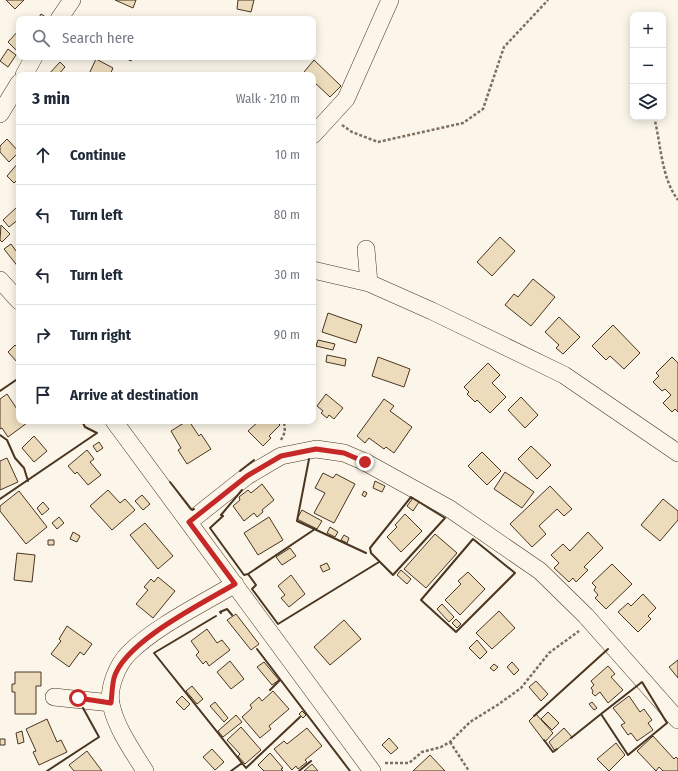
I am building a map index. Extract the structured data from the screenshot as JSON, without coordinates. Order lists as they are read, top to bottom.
{
  "page": {
    "map_buttons": ["+", "−"],
    "search": "Search here",
    "heading": ["3 min", "Walk · 210 m"],
    "list": [
      ["Continue", "10 m"],
      ["Turn left", "80 m"],
      ["Turn left", "30 m"],
      ["Turn right", "90 m"],
      "Arrive at destination"
    ]
  }
}
